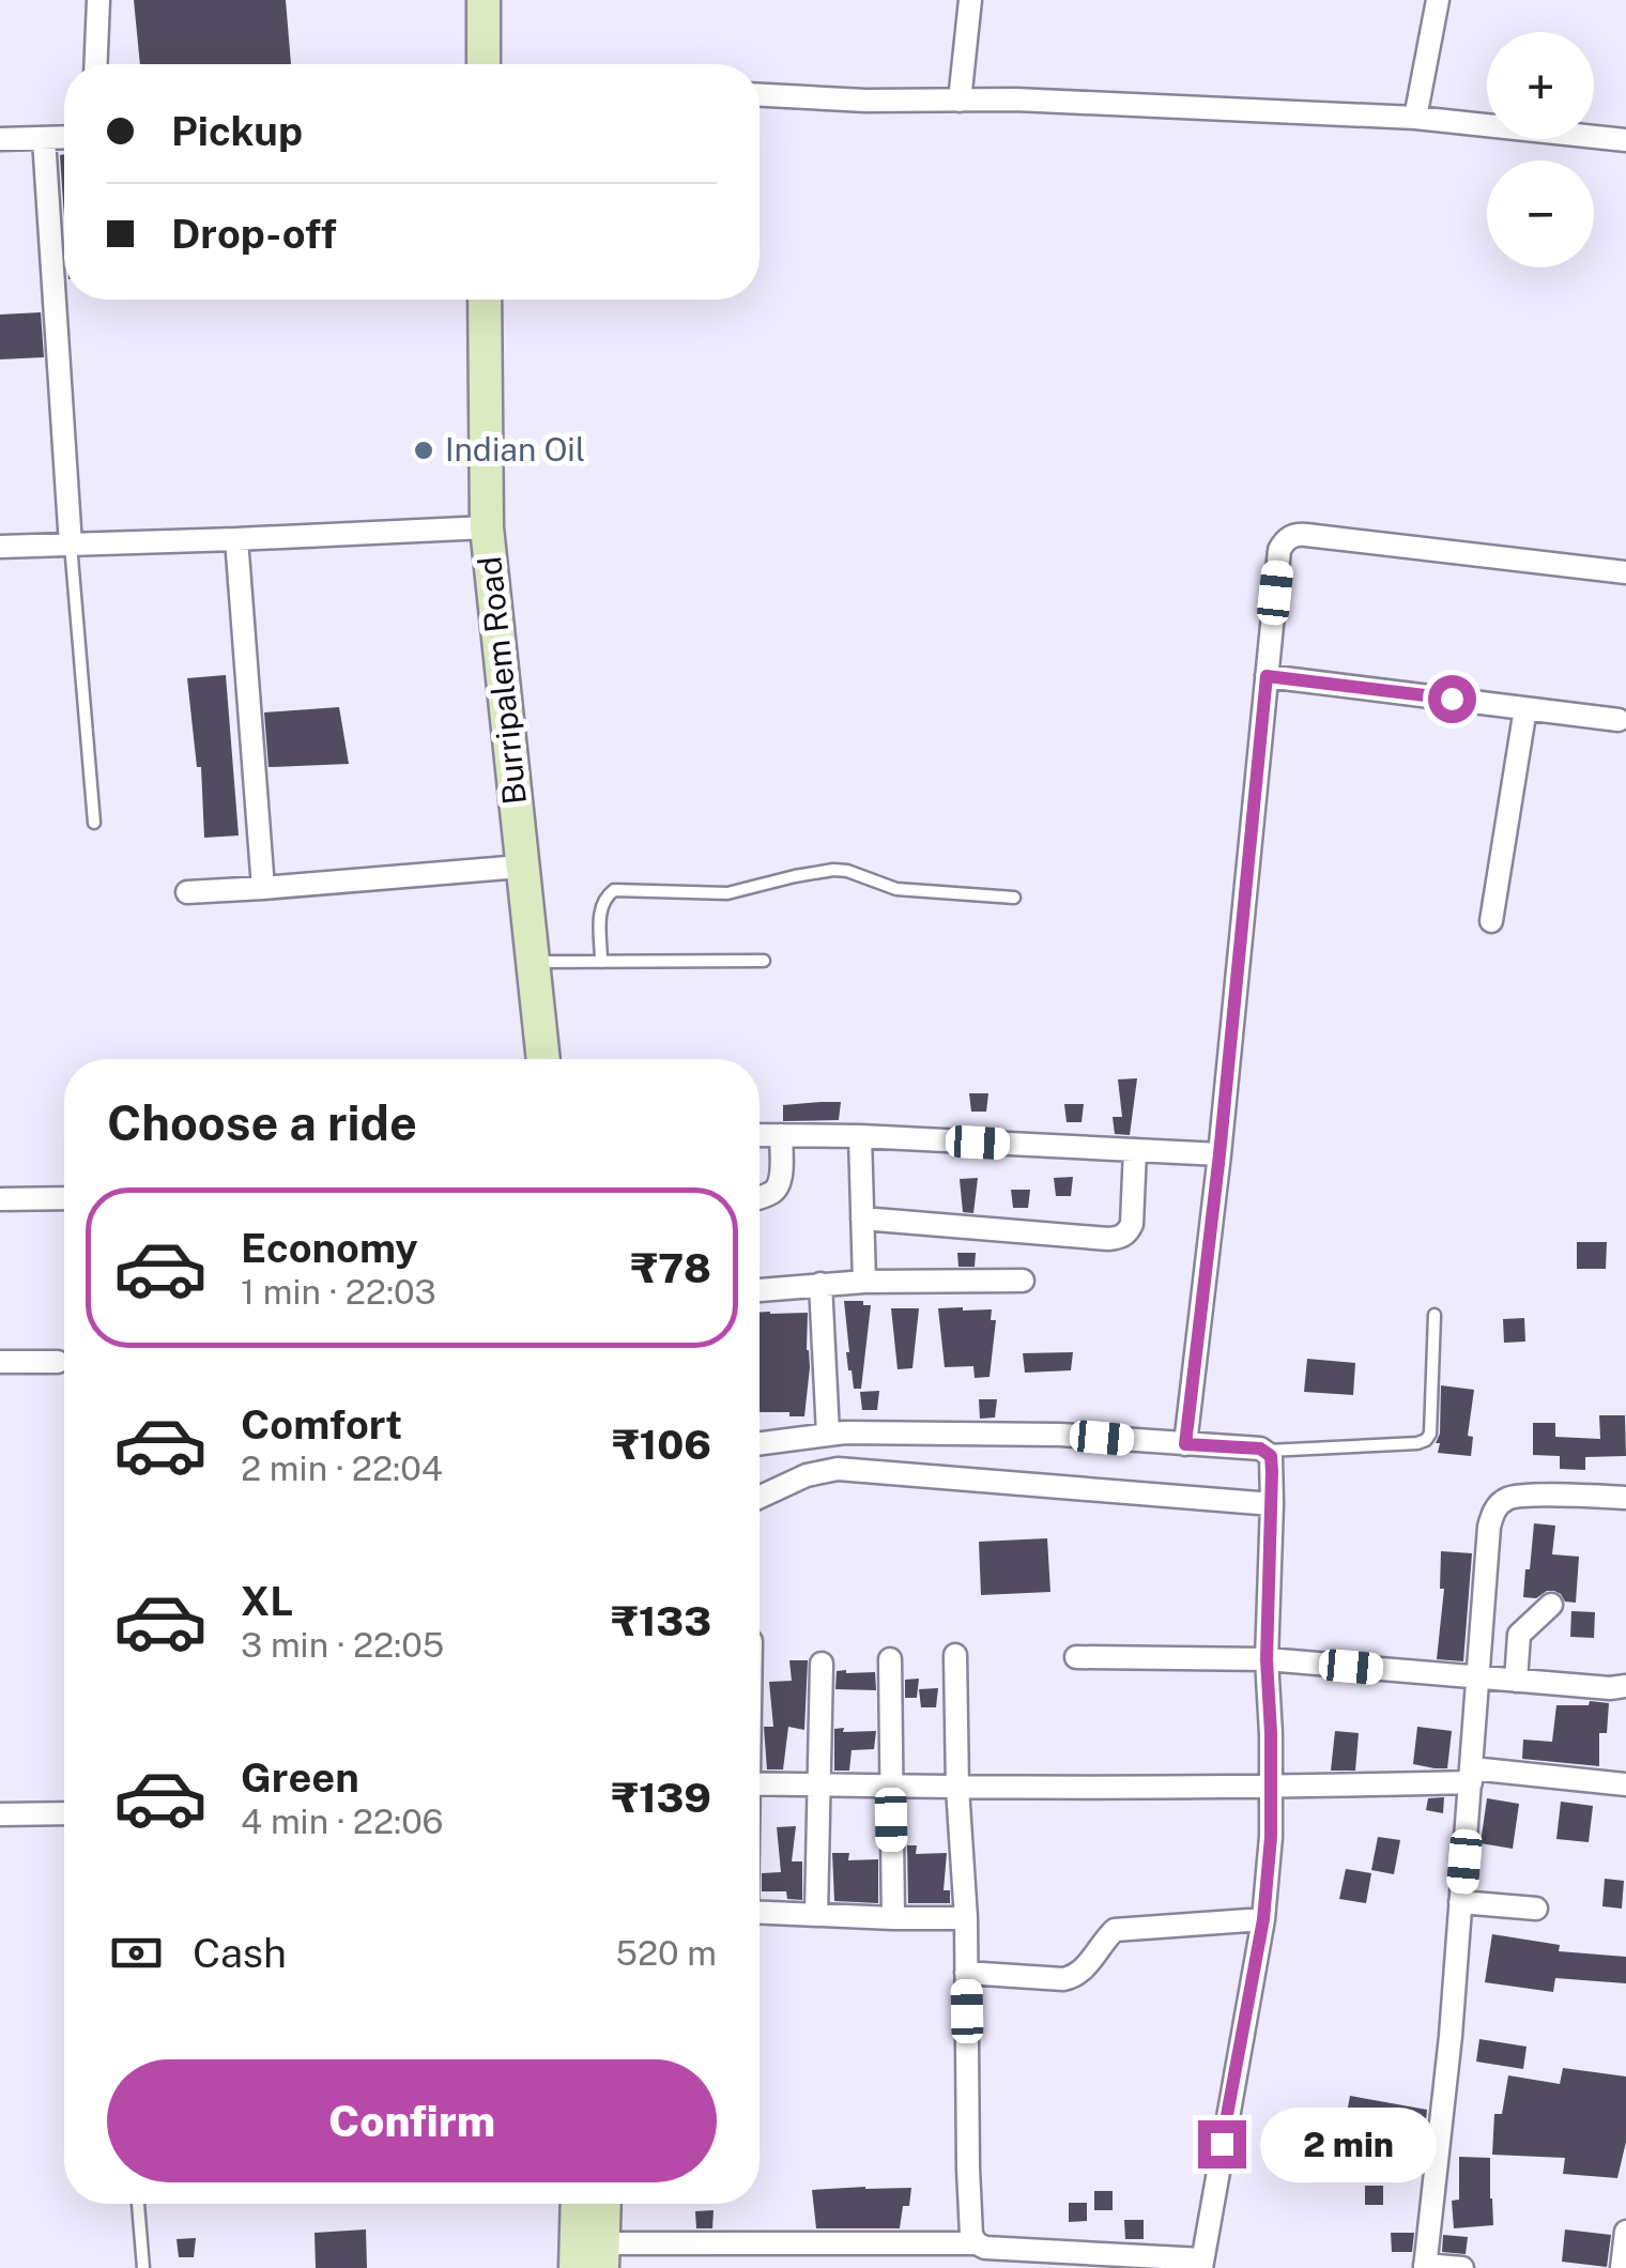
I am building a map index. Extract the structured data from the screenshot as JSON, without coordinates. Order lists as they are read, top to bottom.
{
  "streets": {
    "main road": ["Burripalem Road"]
  },
  "places": ["Indian Oil"],
  "page": {
    "map_buttons": ["+", "−"],
    "banner": ["Pickup", "Drop-off"],
    "heading": "Choose a ride",
    "list": [
      {
        "name": "Economy",
        "note": "1 min · 22:03",
        "value": "₹78"
      },
      {
        "name": "Comfort",
        "note": "2 min · 22:04",
        "value": "₹106"
      },
      {
        "name": "XL",
        "note": "3 min · 22:05",
        "value": "₹133"
      },
      {
        "name": "Green",
        "note": "4 min · 22:06",
        "value": "₹139"
      }
    ],
    "pay": ["Cash", "520 m"],
    "buttons": "Confirm",
    "bubble": "2 min"
  }
}
